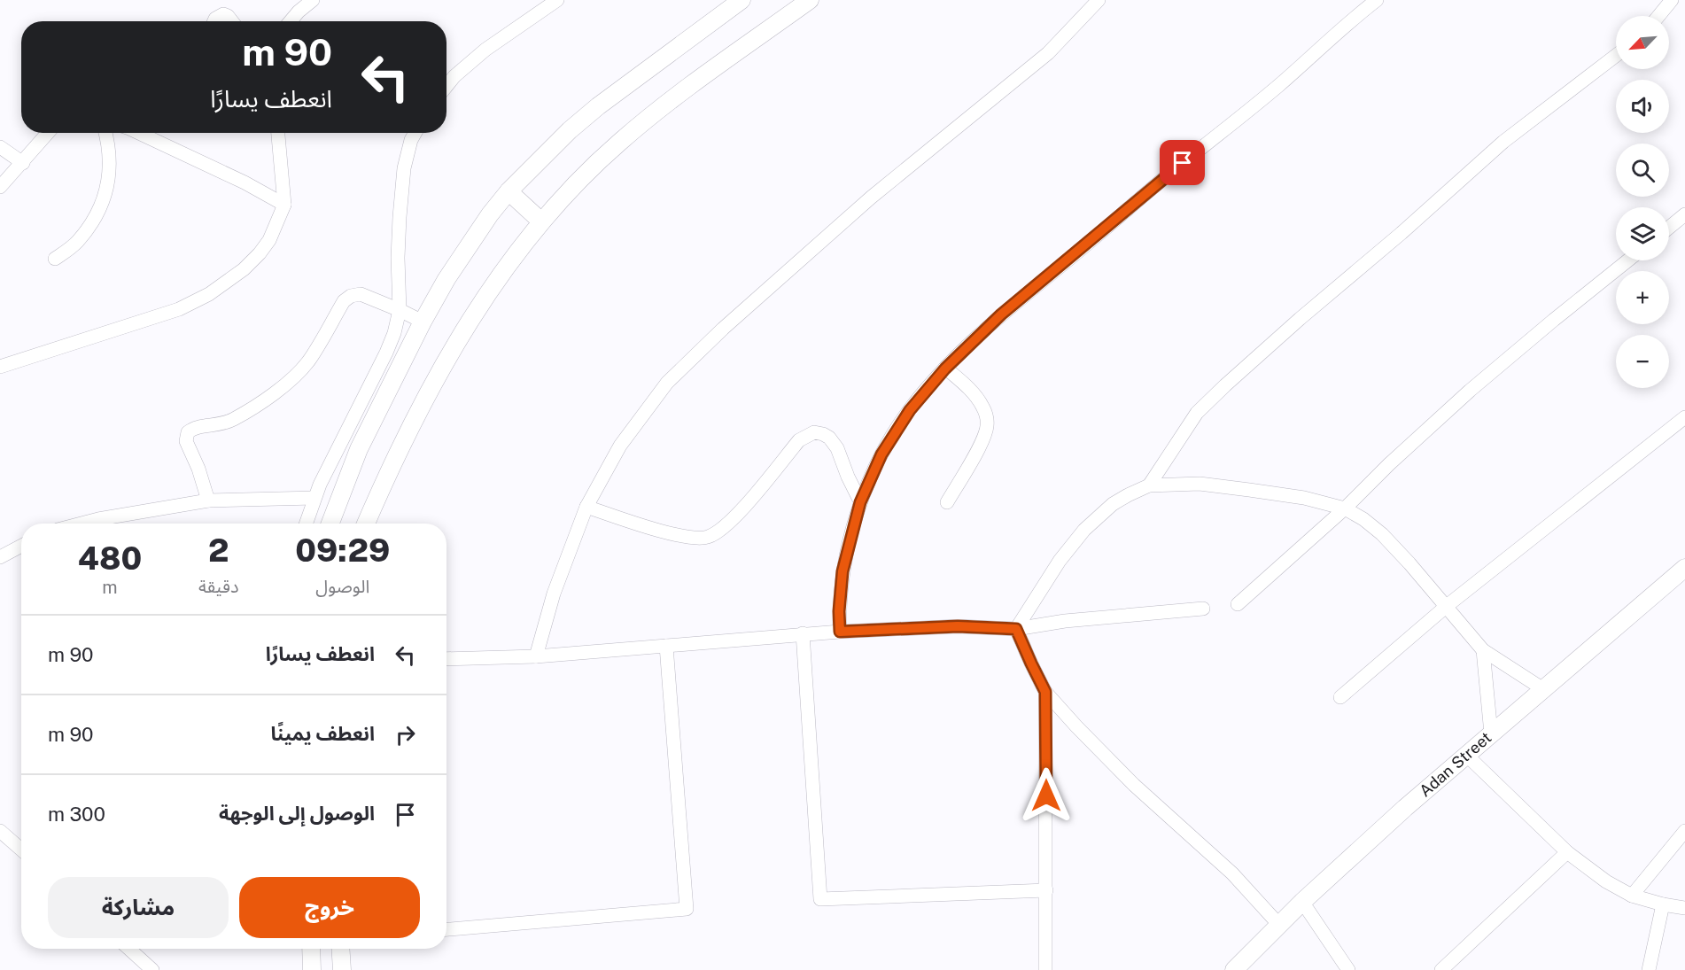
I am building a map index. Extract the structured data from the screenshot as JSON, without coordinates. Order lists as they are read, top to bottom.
{
  "streets": {
    "street": ["Adan Street"]
  },
  "north": "bottom left",
  "page": {
    "map_buttons": ["+", "−"],
    "turn": ["90 m", "انعطف يسارًا"],
    "eta": [
      "09:29",
      "الوصول",
      "2",
      "دقيقة",
      "480",
      "m"
    ],
    "list": [
      {
        "name": "انعطف يسارًا",
        "value": "90 m"
      },
      {
        "name": "انعطف يمينًا",
        "value": "90 m"
      },
      {
        "name": "الوصول إلى الوجهة",
        "value": "300 m"
      }
    ],
    "buttons": ["خروج", "مشاركة"]
  }
}
